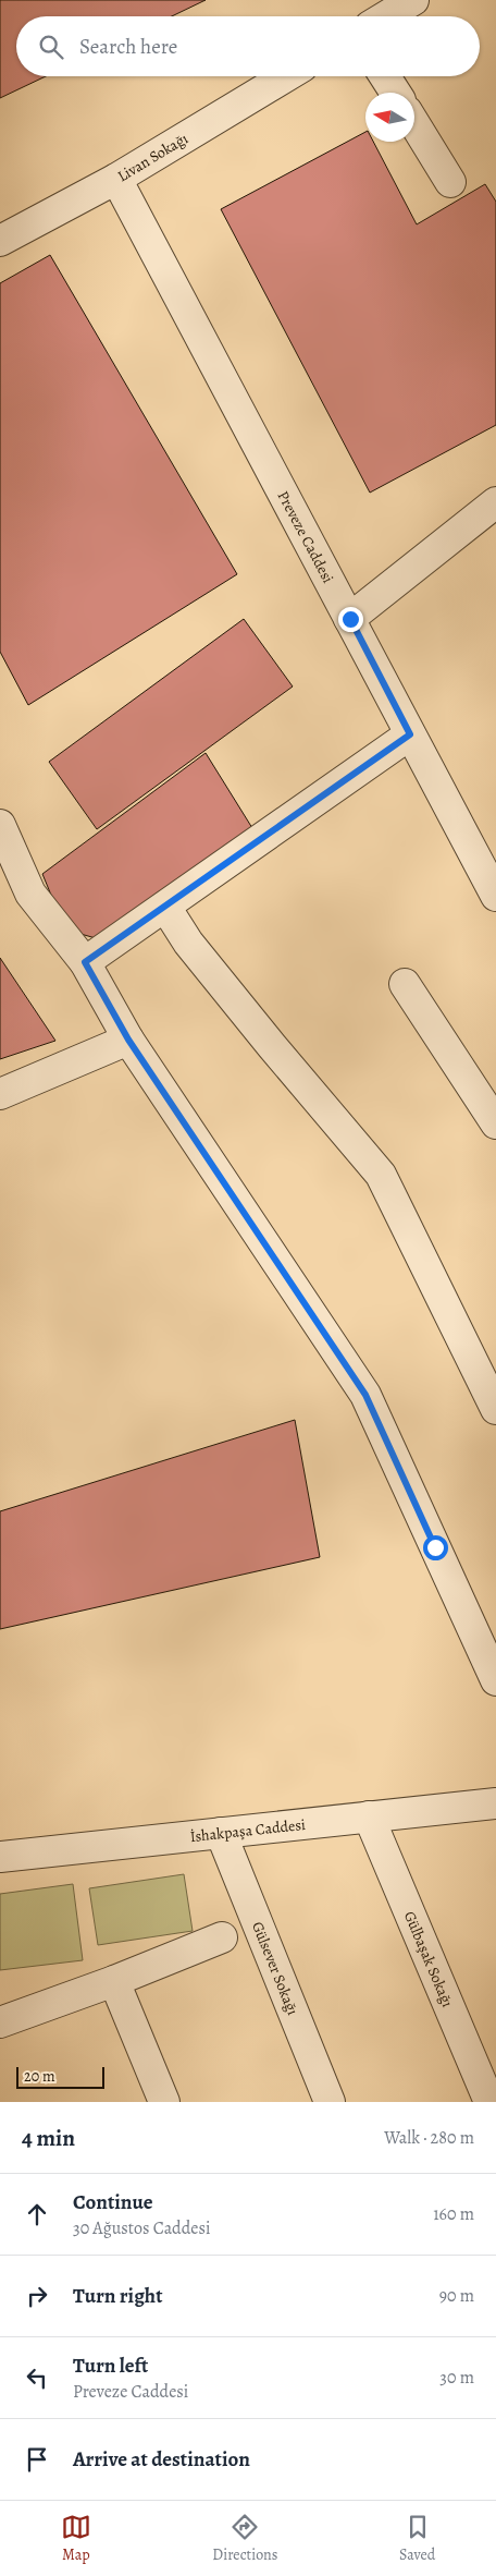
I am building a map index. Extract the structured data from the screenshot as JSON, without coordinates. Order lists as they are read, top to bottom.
{
  "streets": {
    "street": [
      "Livan Sokağı",
      "Preveze Caddesi",
      "İshakpaşa Caddesi",
      "Gülbaşak Sokağı",
      "Gülsever Sokağı"
    ]
  },
  "crossings": [
    ["Livan Sokağı", "Preveze Caddesi"],
    ["İshakpaşa Caddesi", "Gülbaşak Sokağı"],
    ["İshakpaşa Caddesi", "Gülsever Sokağı"]
  ],
  "scale_bar": "20 m",
  "north": "left",
  "page": {
    "search": "Search here",
    "scale": "20 m",
    "heading": ["4 min", "Walk · 280 m"],
    "list": [
      ["Continue", "30 Ağustos Caddesi", "160 m"],
      ["Turn right", "90 m"],
      ["Turn left", "Preveze Caddesi", "30 m"],
      "Arrive at destination"
    ],
    "nav": ["Map", "Directions", "Saved"]
  }
}
